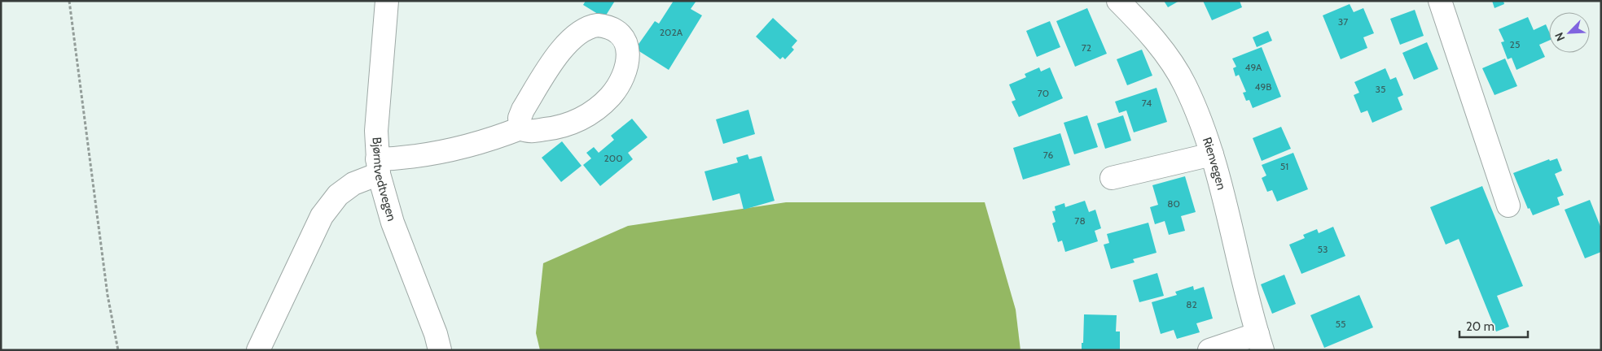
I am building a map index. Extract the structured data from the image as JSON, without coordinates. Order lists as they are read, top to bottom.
{
  "streets": {
    "street": ["Rienvegen", "Bjørntvedtvegen"]
  },
  "house_numbers": [
    "37",
    "202A",
    "25",
    "72",
    "49A",
    "49B",
    "35",
    "70",
    "74",
    "76",
    "200",
    "51",
    "80",
    "78",
    "53",
    "82",
    "55"
  ],
  "scale_bar": "20 m",
  "north": "bottom left"
}
